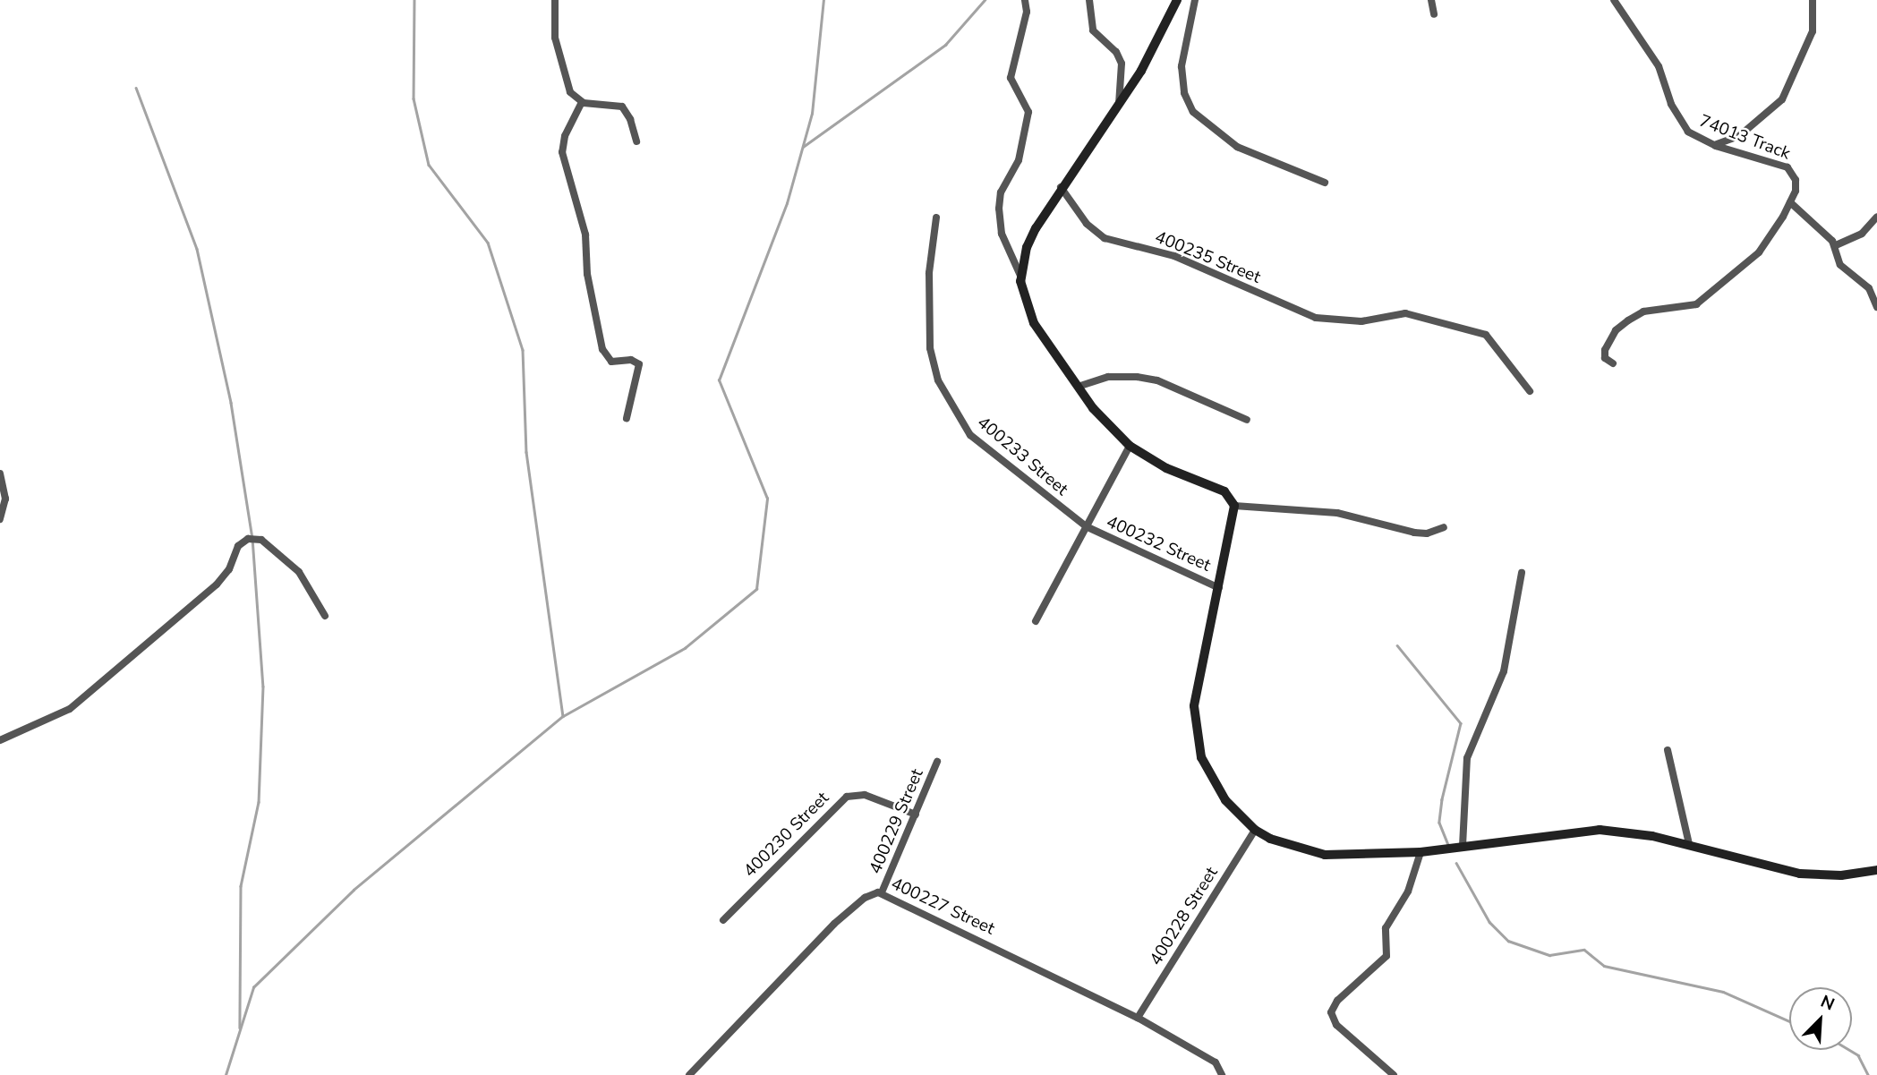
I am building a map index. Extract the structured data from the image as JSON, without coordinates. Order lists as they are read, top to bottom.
{
  "streets": {
    "street": [
      "74013 Track",
      "400235 Street",
      "400233 Street",
      "400232 Street",
      "400229 Street",
      "400230 Street",
      "400227 Street",
      "400228 Street"
    ]
  },
  "crossings": [
    ["400233 Street", "400232 Street"],
    ["400229 Street", "400230 Street"],
    ["400229 Street", "400227 Street"],
    ["400227 Street", "400228 Street"]
  ],
  "north": "top right"
}
